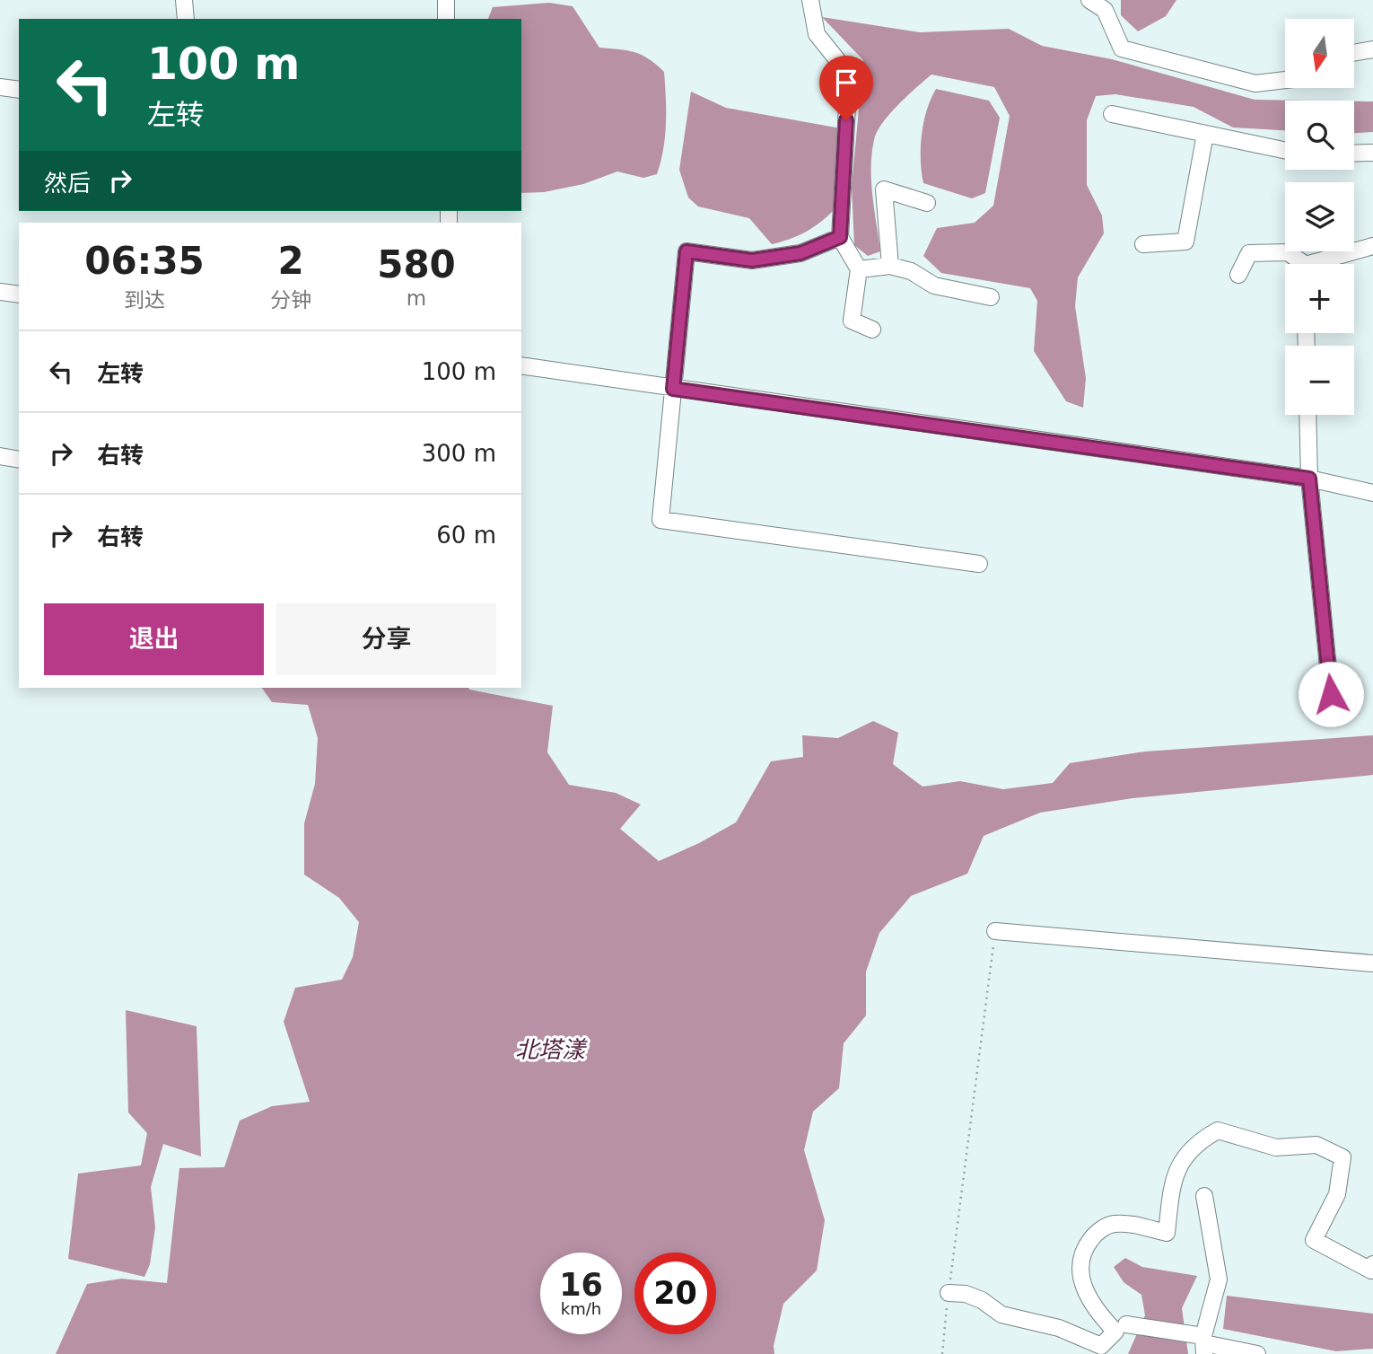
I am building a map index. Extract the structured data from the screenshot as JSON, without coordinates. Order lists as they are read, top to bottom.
{
  "water": ["北塔漾"],
  "north": "bottom",
  "page": {
    "map_buttons": ["+", "−"],
    "turn": ["100 m", "左转"],
    "then": "然后",
    "eta": [
      "06:35",
      "到达",
      "2",
      "分钟",
      "580",
      "m"
    ],
    "list": [
      {
        "name": "左转",
        "value": "100 m"
      },
      {
        "name": "右转",
        "value": "300 m"
      },
      {
        "name": "右转",
        "value": "60 m"
      }
    ],
    "buttons": ["退出", "分享"],
    "speed": "16 km/h",
    "limit": "20"
  }
}
